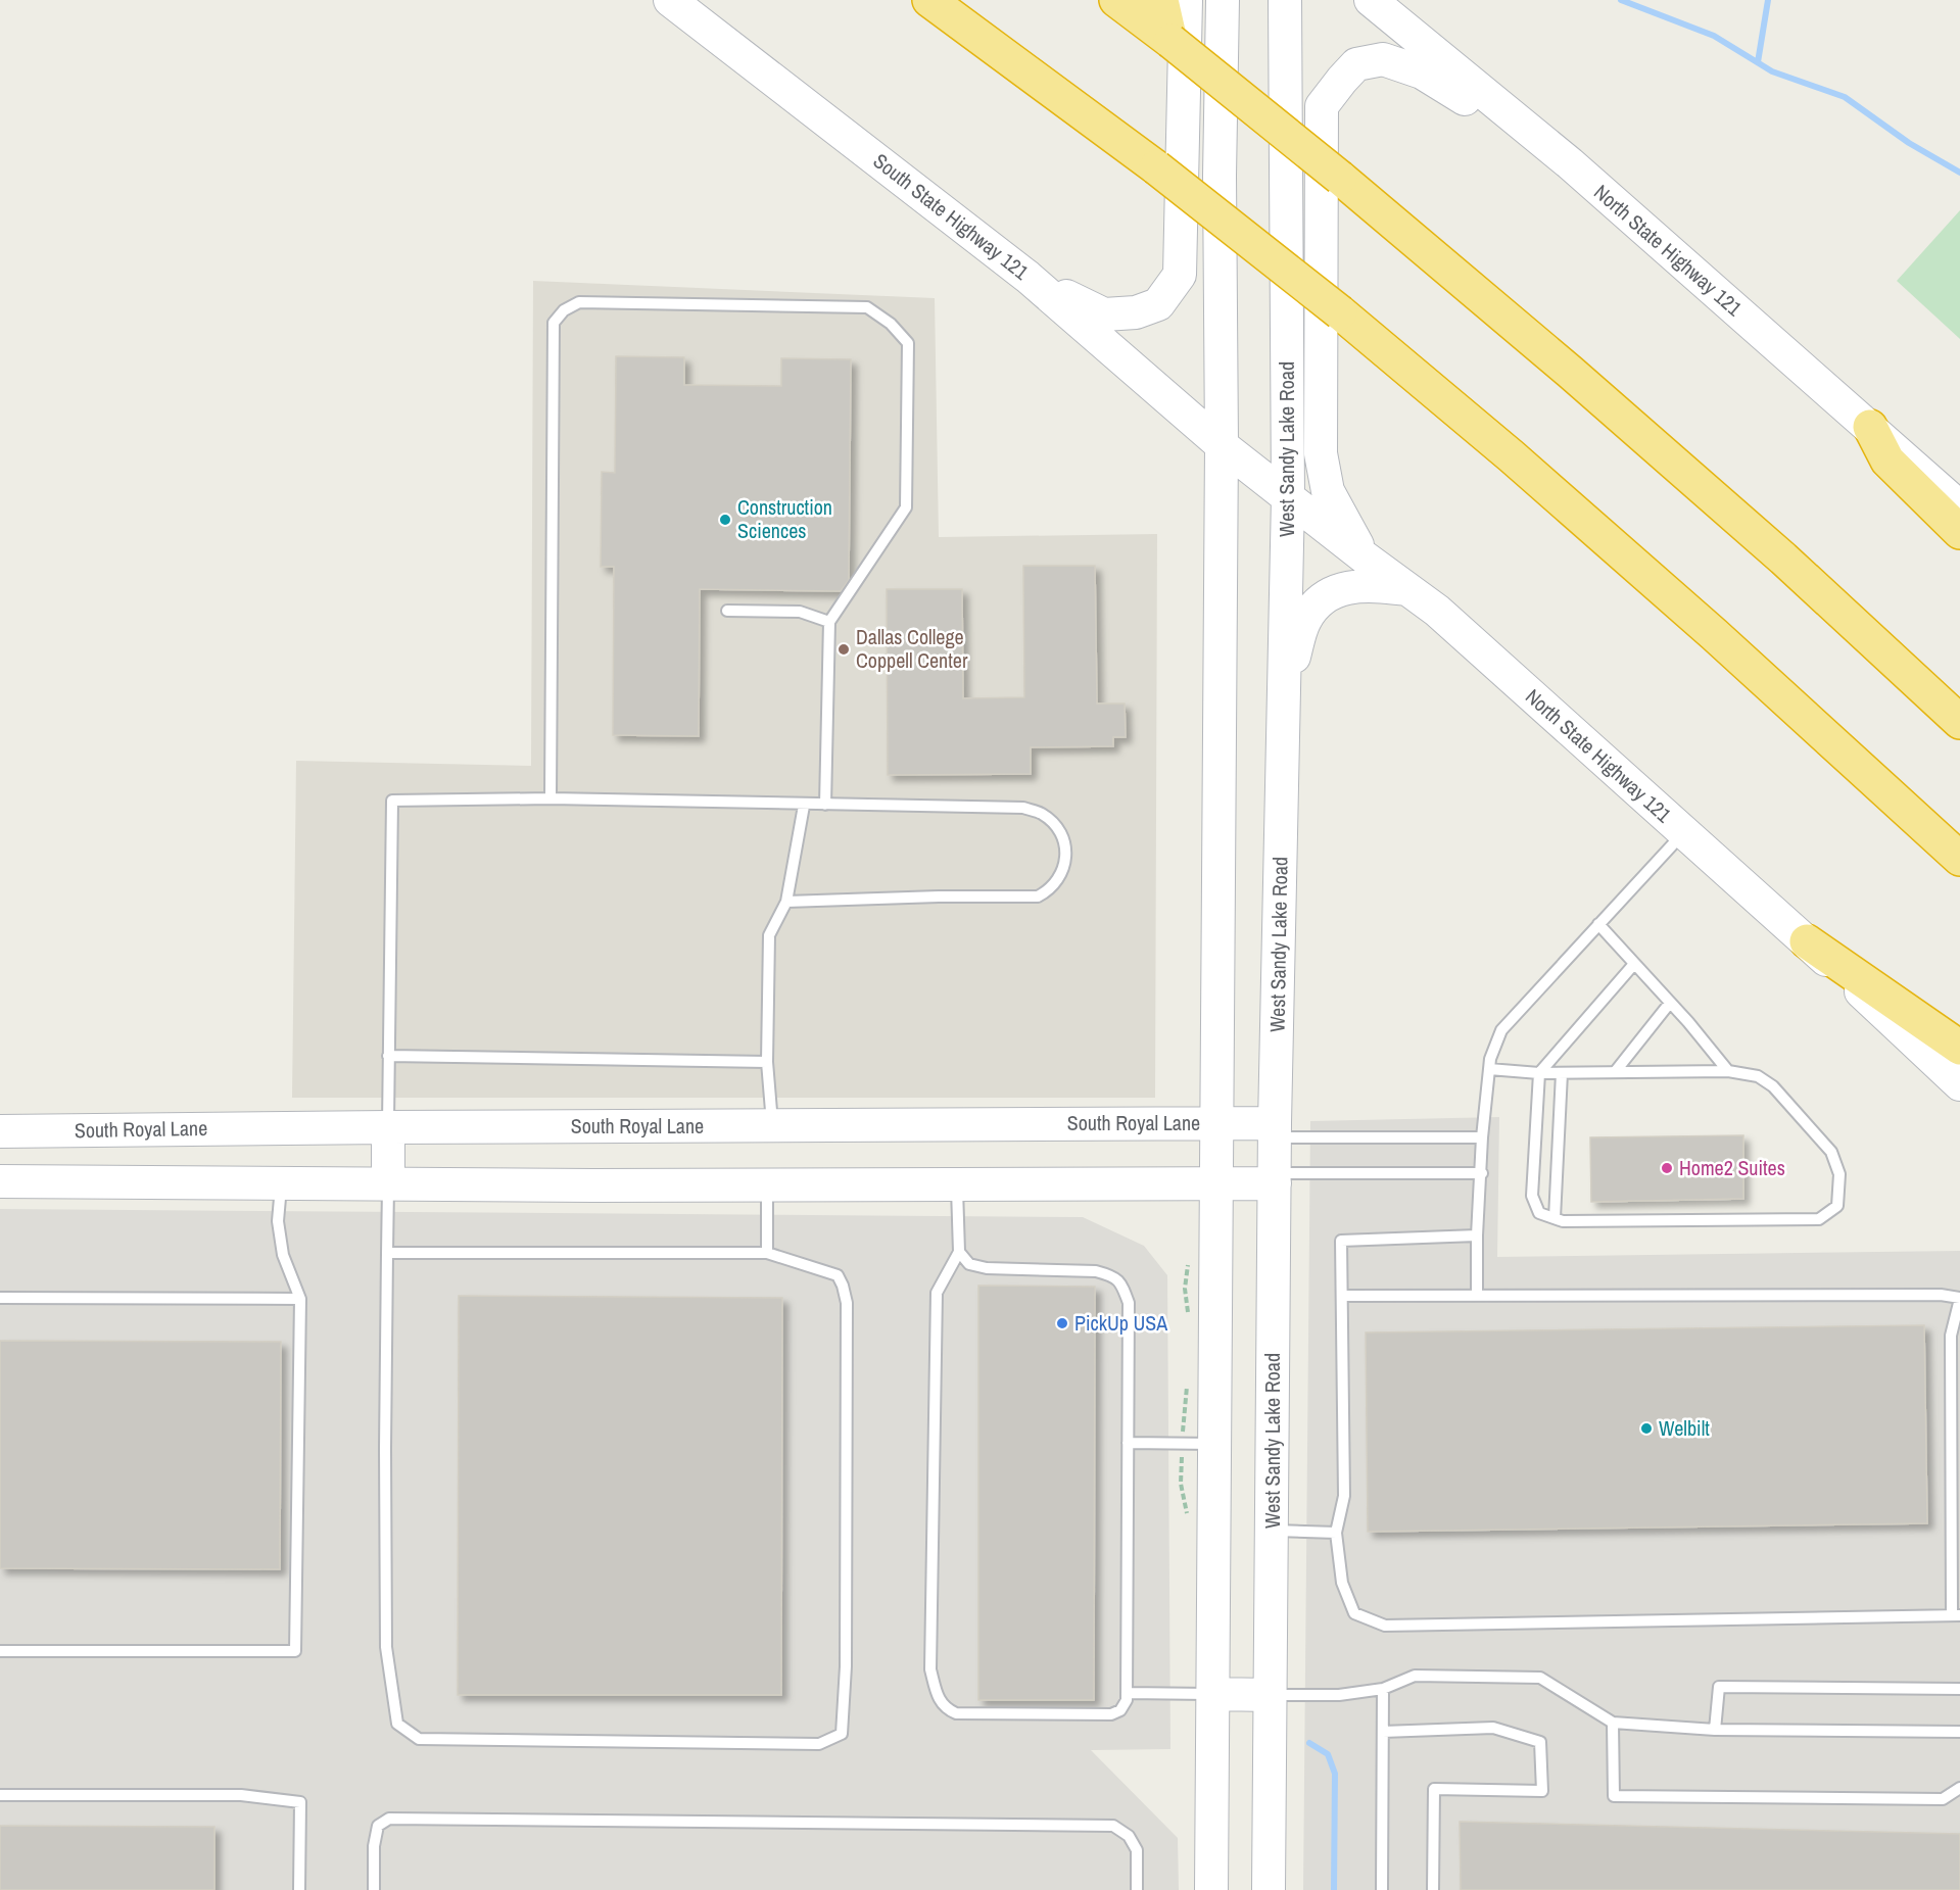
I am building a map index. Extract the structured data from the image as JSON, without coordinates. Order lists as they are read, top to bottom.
{
  "streets": {
    "main road": [
      "South State Highway 121",
      "North State Highway 121",
      "West Sandy Lake Road",
      "South Royal Lane"
    ]
  },
  "crossings": [
    ["South State Highway 121", "North State Highway 121"],
    ["North State Highway 121", "West Sandy Lake Road"],
    ["West Sandy Lake Road", "South Royal Lane"]
  ],
  "places": [
    "Construction Sciences",
    "Dallas College Coppell Center",
    "Home2 Suites",
    "PickUp USA",
    "Welbilt"
  ]
}
